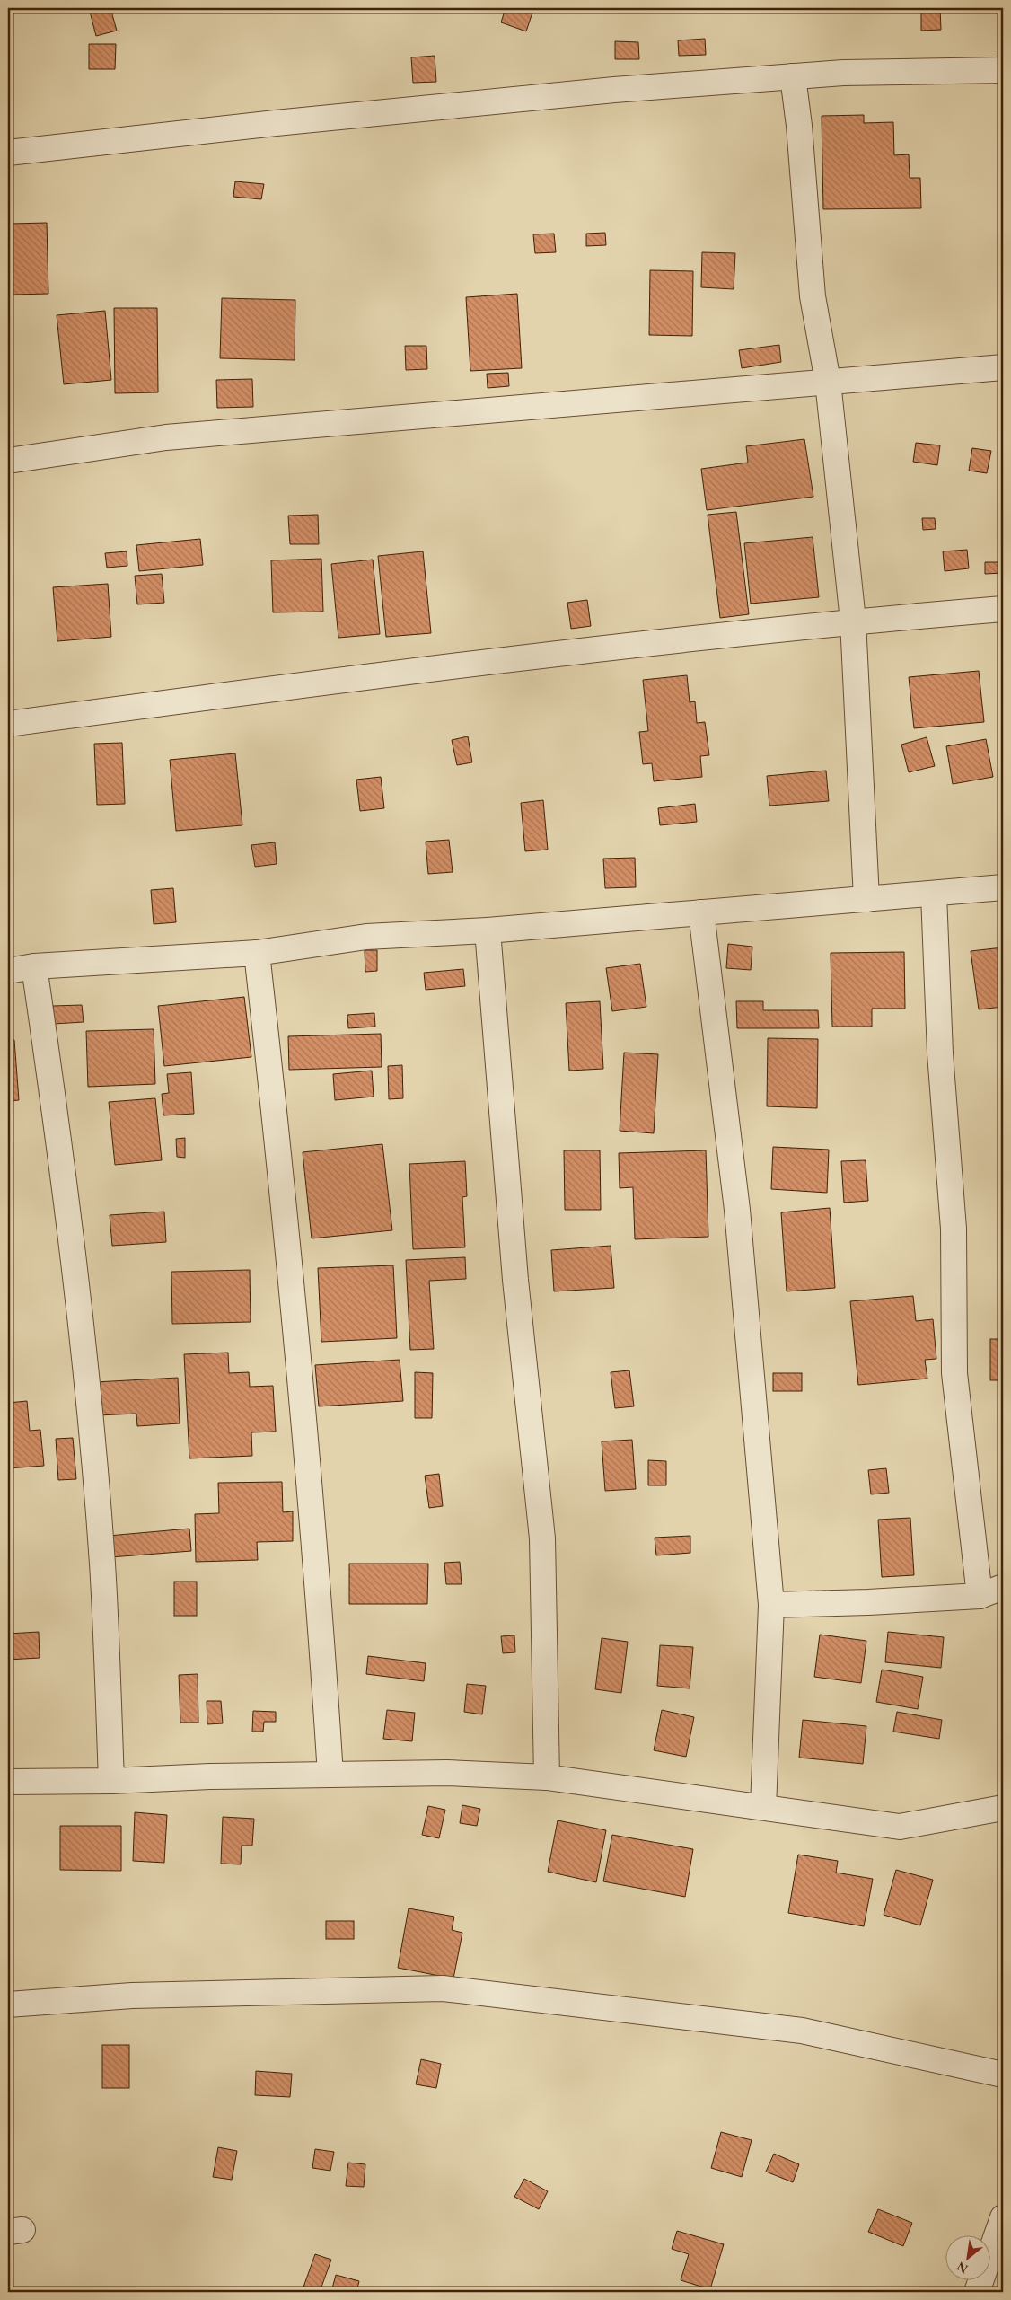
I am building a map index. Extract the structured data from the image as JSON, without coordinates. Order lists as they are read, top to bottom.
{
  "north": "bottom left"
}
